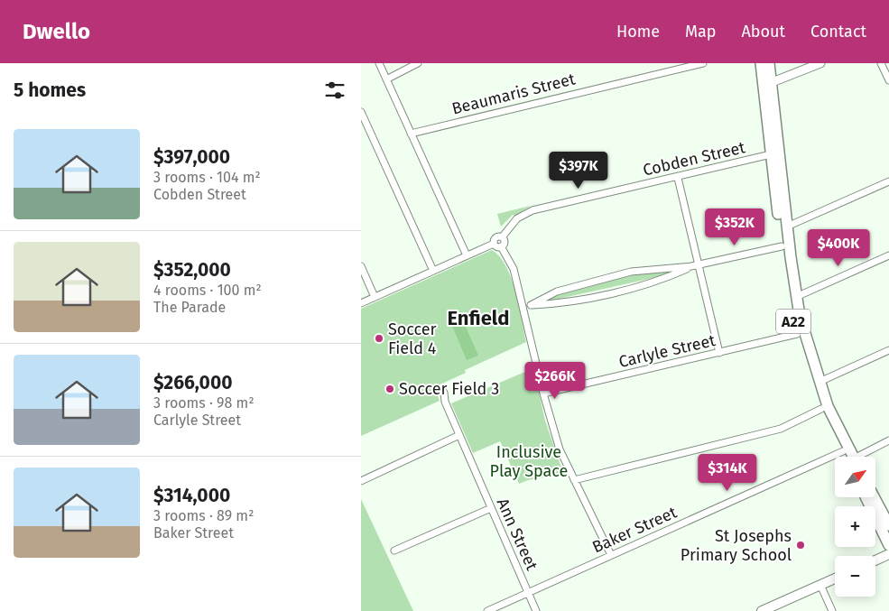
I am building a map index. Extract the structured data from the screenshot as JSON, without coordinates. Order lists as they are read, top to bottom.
{
  "streets": {
    "highway": ["A22"],
    "street": [
      "Beaumaris Street",
      "Cobden Street",
      "Carlyle Street",
      "Baker Street",
      "Ann Street"
    ]
  },
  "crossings": [
    ["Cobden Street", "A22"],
    ["A22", "Carlyle Street"],
    ["A22", "Baker Street"],
    ["Baker Street", "Ann Street"]
  ],
  "districts": ["Enfield"],
  "parks": ["Inclusive Play Space"],
  "places": ["Soccer Field 4", "Soccer Field 3", "St Josephs Primary School"],
  "north": "top right",
  "page": {
    "header": "Dwello",
    "nav": [
      "Home",
      "Map",
      "About",
      "Contact"
    ],
    "heading": "5 homes",
    "list": [
      {
        "name": "$397,000",
        "note": "3 rooms · 104 m² · Cobden Street"
      },
      {
        "name": "$352,000",
        "note": "4 rooms · 100 m² · The Parade"
      },
      {
        "name": "$266,000",
        "note": "3 rooms · 98 m² · Carlyle Street"
      },
      {
        "name": "$314,000",
        "note": "3 rooms · 89 m² · Baker Street"
      }
    ],
    "price": [
      "$397K",
      "$352K",
      "$400K",
      "$266K",
      "$314K"
    ],
    "map_buttons": ["+", "−"]
  }
}
